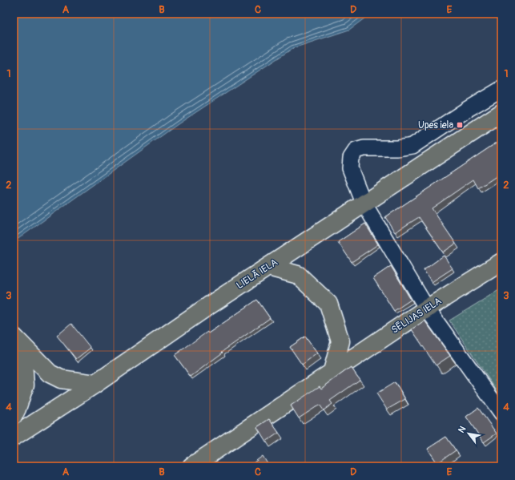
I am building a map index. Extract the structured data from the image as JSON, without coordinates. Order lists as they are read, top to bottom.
{
  "streets": {
    "main road": ["LIELĀ IELA", "SĒLIJAS IELA"]
  },
  "places": {
    "transit": ["Upes iela"]
  },
  "north": "top left",
  "grid": {
    "columns": [
      "A",
      "B",
      "C",
      "D",
      "E"
    ],
    "rows": [
      "1",
      "2",
      "3",
      "4"
    ]
  }
}
